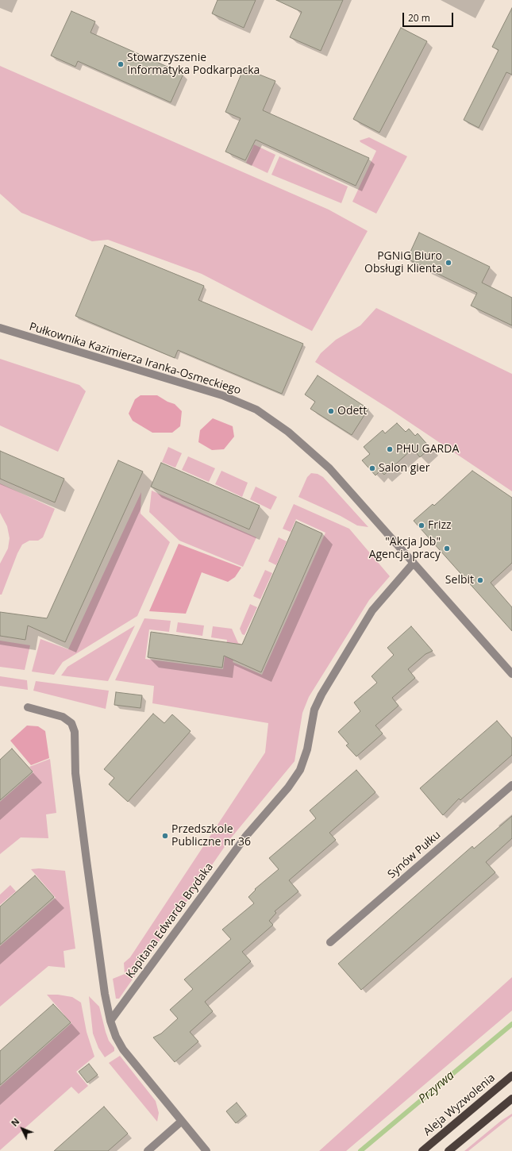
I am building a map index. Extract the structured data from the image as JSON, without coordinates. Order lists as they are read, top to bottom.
{
  "streets": {
    "main road": ["Aleja Wyzwolenia"],
    "street": ["Pułkownika Kazimierza Iranka-Osmeckiego", "Synów Pułku", "Kapitana Edwarda Brydaka"]
  },
  "crossings": [
    ["Pułkownika Kazimierza Iranka-Osmeckiego", "Kapitana Edwarda Brydaka"]
  ],
  "water": ["Przyrwa"],
  "places": [
    "Stowarzyszenie Informatyka Podkarpacka",
    "PGNiG Biuro Obsługi Klienta",
    "Odett",
    "PHU GARDA",
    "Salon gier",
    "Frizz",
    "\"Akcja Job\" Agencja pracy",
    "Selbit",
    "Przedszkole Publiczne nr 36"
  ],
  "scale_bar": "20 m",
  "north": "top left"
}
